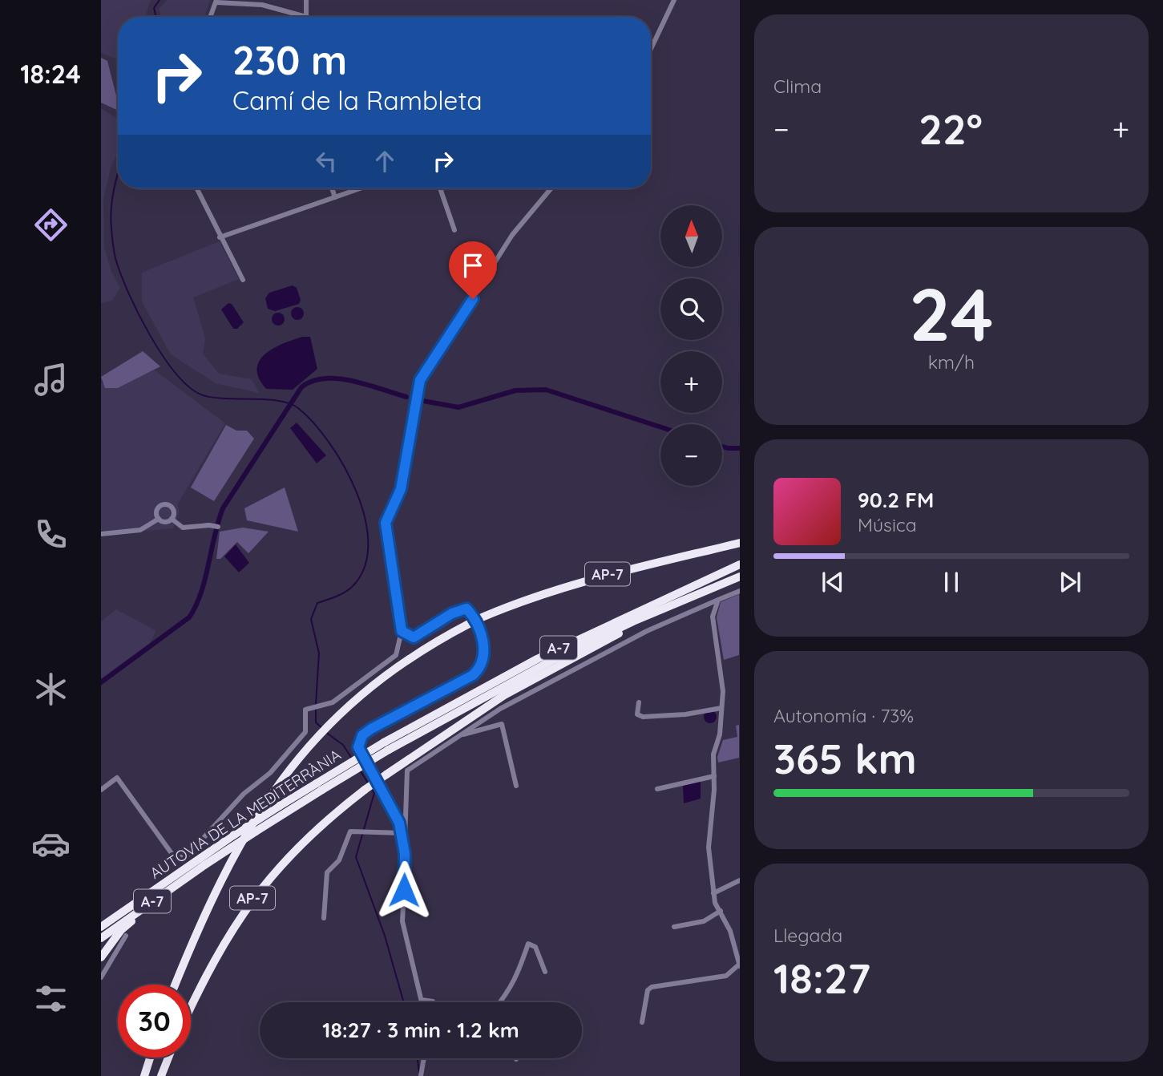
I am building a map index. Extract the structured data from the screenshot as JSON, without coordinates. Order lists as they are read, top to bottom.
{
  "streets": {
    "highway": ["AP-7", "A-7", "AUTOVIA DE LA MEDITERRÀNIA"]
  },
  "crossings": [
    ["AP-7", "AUTOVIA DE LA MEDITERRÀNIA"]
  ],
  "north": "top",
  "page": {
    "tabs": "18:24",
    "tile": [
      "Clima",
      ["24", "km/h"],
      ["Autonomía · 73%", "365 km"],
      ["Llegada", "18:27"]
    ],
    "turn": ["230 m", "Camí de la Rambleta"],
    "heat": ["−", "22°", "+"],
    "map_buttons": ["+", "−"],
    "song": ["90.2 FM", "Música"],
    "limit": "30",
    "trip": "18:27 · 3 min · 1.2 km"
  }
}
